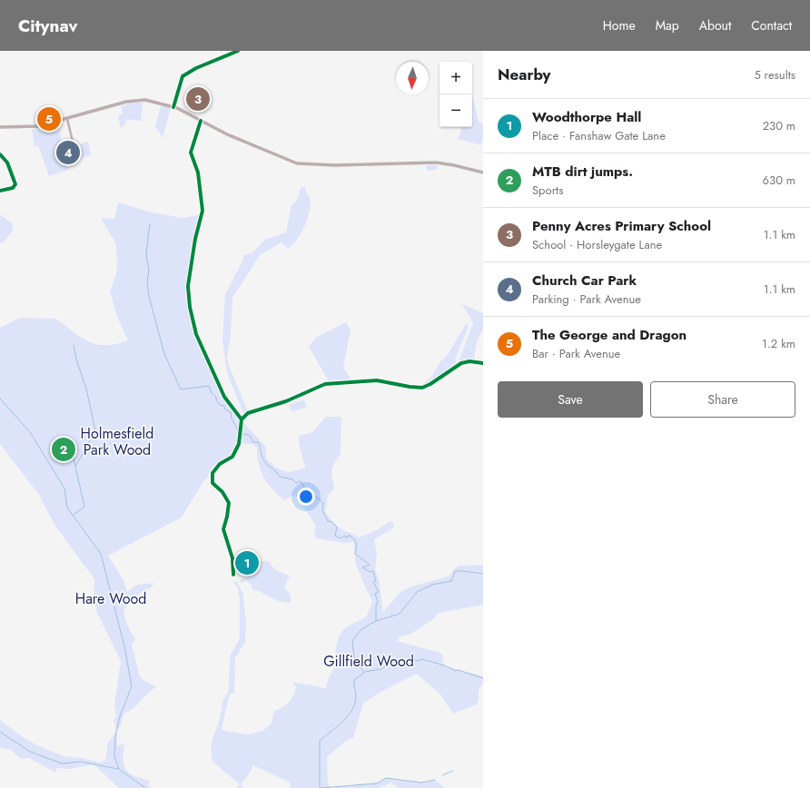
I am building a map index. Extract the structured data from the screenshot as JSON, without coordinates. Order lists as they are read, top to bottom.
{
  "parks": ["Holmesfield Park Wood", "Hare Wood", "Gillfield Wood"],
  "north": "bottom",
  "page": {
    "header": "Citynav",
    "nav": [
      "Home",
      "Map",
      "About",
      "Contact"
    ],
    "heading": ["Nearby", "5 results"],
    "map_buttons": ["+", "−"],
    "pins": [
      "3",
      "5",
      "4",
      "2",
      "1"
    ],
    "list": [
      {
        "mark": "1",
        "name": "Woodthorpe Hall",
        "note": "Place · Fanshaw Gate Lane",
        "value": "230 m"
      },
      {
        "mark": "2",
        "name": "MTB dirt jumps.",
        "note": "Sports",
        "value": "630 m"
      },
      {
        "mark": "3",
        "name": "Penny Acres Primary School",
        "note": "School · Horsleygate Lane",
        "value": "1.1 km"
      },
      {
        "mark": "4",
        "name": "Church Car Park",
        "note": "Parking · Park Avenue",
        "value": "1.1 km"
      },
      {
        "mark": "5",
        "name": "The George and Dragon",
        "note": "Bar · Park Avenue",
        "value": "1.2 km"
      }
    ],
    "buttons": ["Save", "Share"]
  }
}
